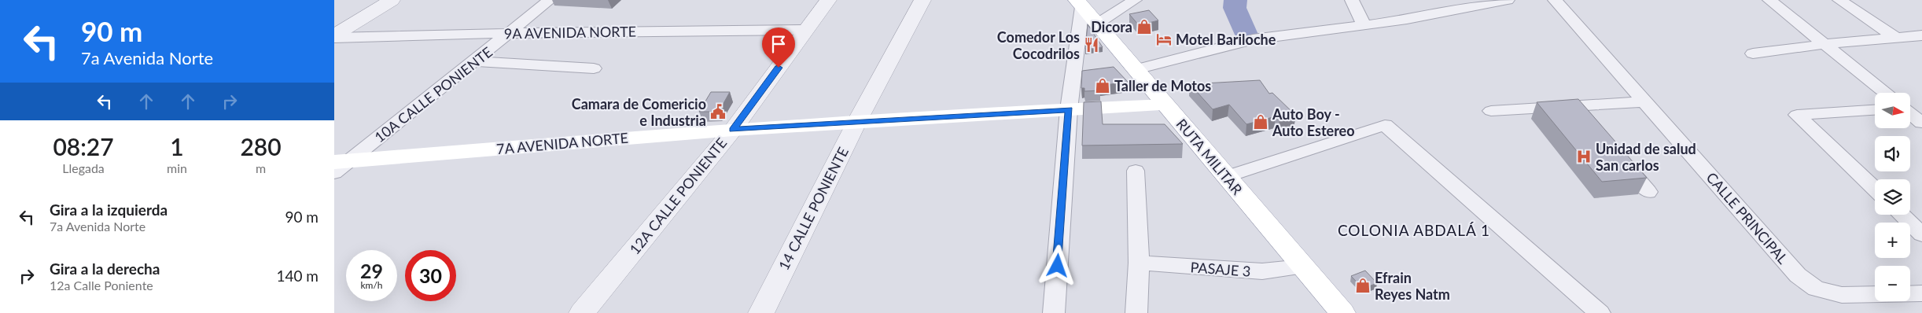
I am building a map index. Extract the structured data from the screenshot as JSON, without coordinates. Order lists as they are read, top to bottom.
{
  "streets": {
    "main road": ["7A AVENIDA NORTE", "RUTA MILITAR"],
    "street": [
      "9A AVENIDA NORTE",
      "10A CALLE PONIENTE",
      "12A CALLE PONIENTE",
      "14 CALLE PONIENTE",
      "CALLE PRINCIPAL",
      "PASAJE 3"
    ]
  },
  "crossings": [
    ["9A AVENIDA NORTE", "10A CALLE PONIENTE"],
    ["9A AVENIDA NORTE", "12A CALLE PONIENTE"],
    ["10A CALLE PONIENTE", "7A AVENIDA NORTE"],
    ["7A AVENIDA NORTE", "RUTA MILITAR"],
    ["7A AVENIDA NORTE", "12A CALLE PONIENTE"],
    ["7A AVENIDA NORTE", "14 CALLE PONIENTE"],
    ["RUTA MILITAR", "PASAJE 3"]
  ],
  "districts": ["COLONIA ABDALÁ 1"],
  "places": {
    "shop": [
      "Dicora",
      "Taller de Motos",
      "Auto Boy - Auto Estereo",
      "Efrain Reyes Natm"
    ],
    "hotel": ["Motel Bariloche"],
    "restaurant": ["Comedor Los Cocodrilos"],
    "public building": ["Camara de Comericio e Industria"],
    "hospital": ["Unidad de salud San carlos"]
  },
  "north": "right",
  "page": {
    "turn": ["90 m", "7a Avenida Norte"],
    "map_buttons": ["+", "−"],
    "eta": [
      "08:27",
      "Llegada",
      "1",
      "min",
      "280",
      "m"
    ],
    "list": [
      {
        "name": "Gira a la izquierda",
        "note": "7a Avenida Norte",
        "value": "90 m"
      },
      {
        "name": "Gira a la derecha",
        "note": "12a Calle Poniente",
        "value": "140 m"
      }
    ],
    "speed": "29 km/h",
    "limit": "30"
  }
}
